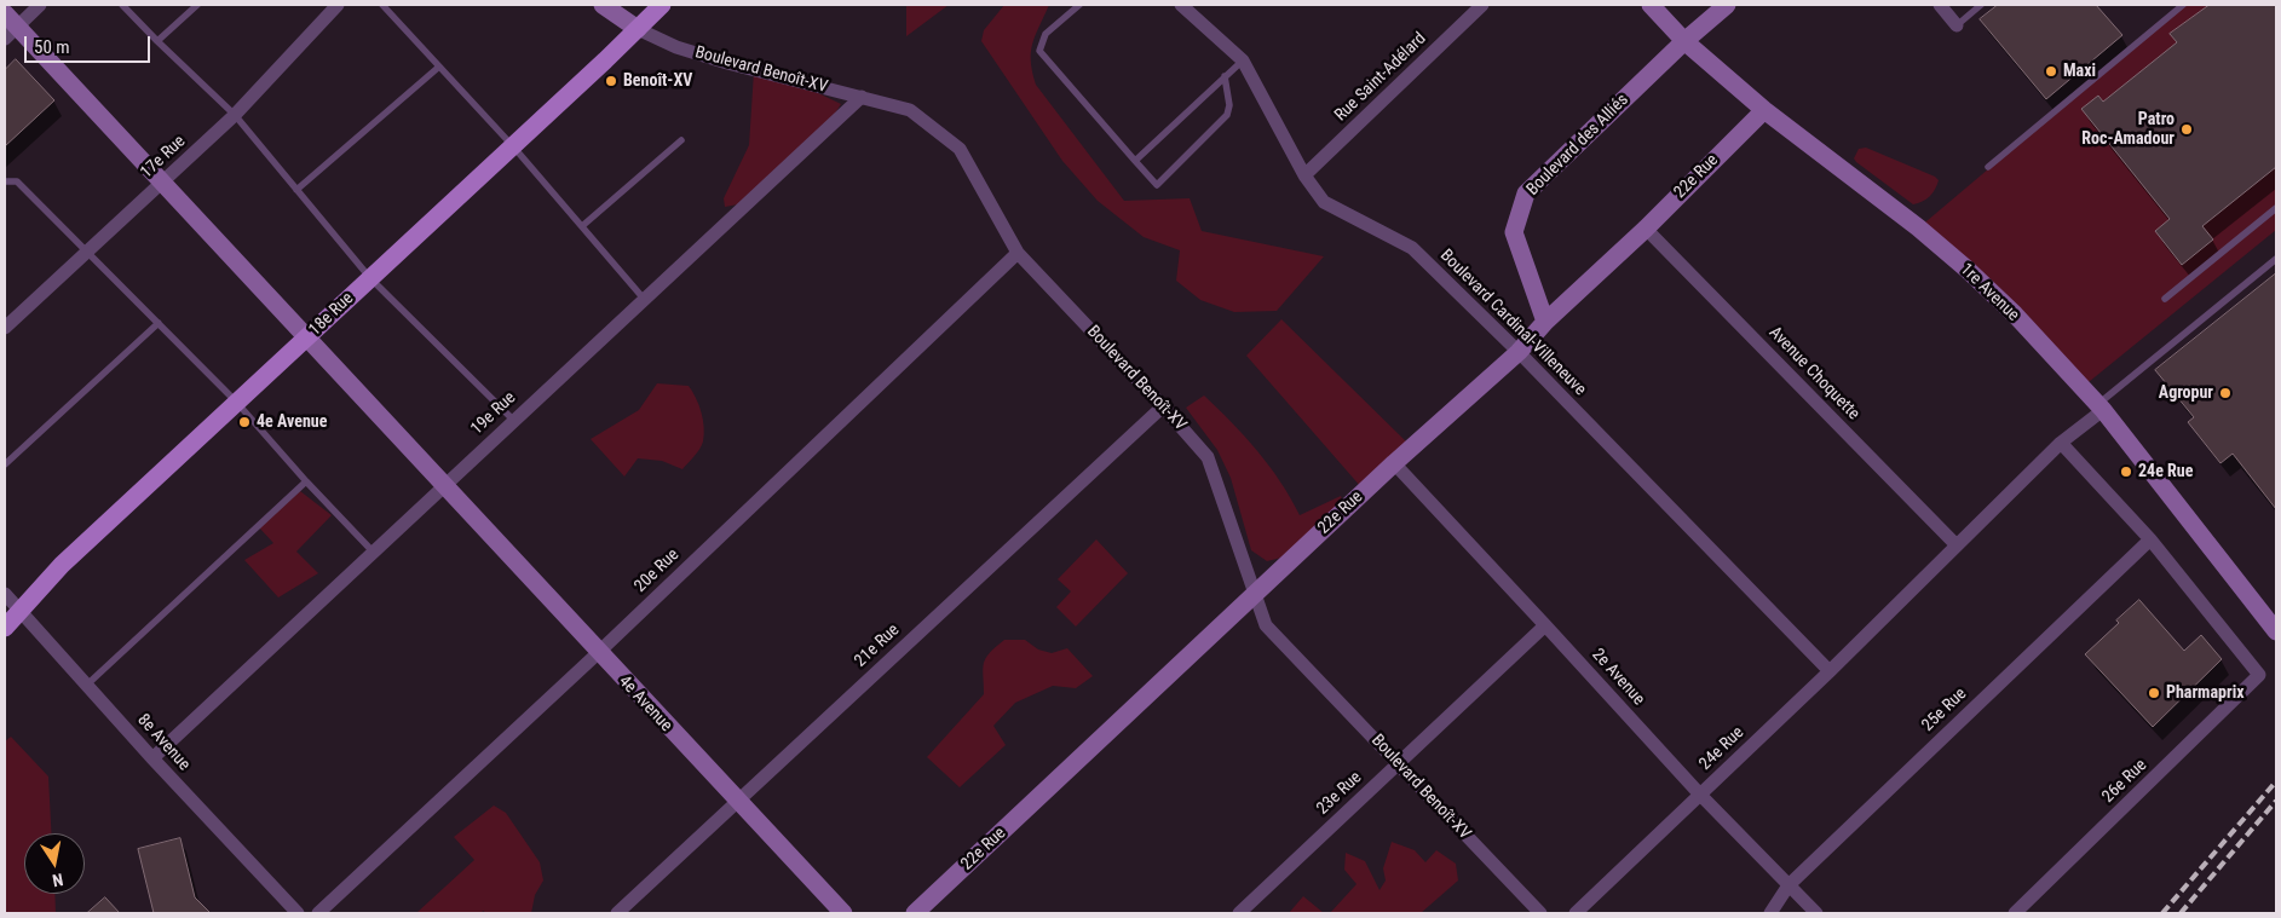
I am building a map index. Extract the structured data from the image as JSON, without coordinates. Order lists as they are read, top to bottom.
{
  "streets": {
    "main road": ["18e Rue"],
    "street": [
      "Boulevard Benoît-XV",
      "Rue Saint-Adélard",
      "Boulevard des Alliés",
      "17e Rue",
      "22e Rue",
      "1re Avenue",
      "Boulevard Cardinal-Villeneuve",
      "Avenue Choquette",
      "19e Rue",
      "20e Rue",
      "21e Rue",
      "2e Avenue",
      "4e Avenue",
      "25e Rue",
      "8e Avenue",
      "24e Rue",
      "26e Rue",
      "23e Rue"
    ]
  },
  "crossings": [
    ["Boulevard Benoît-XV", "22e Rue"],
    ["Boulevard Benoît-XV", "18e Rue"],
    ["Boulevard Benoît-XV", "19e Rue"],
    ["Boulevard Benoît-XV", "20e Rue"],
    ["Boulevard Benoît-XV", "21e Rue"],
    ["Boulevard Benoît-XV", "23e Rue"],
    ["Rue Saint-Adélard", "Boulevard Cardinal-Villeneuve"],
    ["Boulevard des Alliés", "22e Rue"],
    ["Boulevard des Alliés", "1re Avenue"],
    ["17e Rue", "4e Avenue"],
    ["22e Rue", "1re Avenue"],
    ["22e Rue", "Boulevard Cardinal-Villeneuve"],
    ["22e Rue", "Avenue Choquette"],
    ["22e Rue", "2e Avenue"],
    ["1re Avenue", "24e Rue"],
    ["18e Rue", "4e Avenue"],
    ["18e Rue", "8e Avenue"],
    ["Boulevard Cardinal-Villeneuve", "24e Rue"],
    ["Avenue Choquette", "24e Rue"],
    ["19e Rue", "4e Avenue"],
    ["19e Rue", "8e Avenue"],
    ["20e Rue", "4e Avenue"],
    ["21e Rue", "4e Avenue"],
    ["2e Avenue", "25e Rue"],
    ["2e Avenue", "24e Rue"],
    ["2e Avenue", "23e Rue"],
    ["25e Rue", "26e Rue"]
  ],
  "places": [
    "Maxi",
    "Benoît-XV",
    "Patro Roc-Amadour",
    "Agropur",
    "4e Avenue",
    "24e Rue",
    "Pharmaprix"
  ],
  "scale_bar": "50 m",
  "north": "bottom"
}
